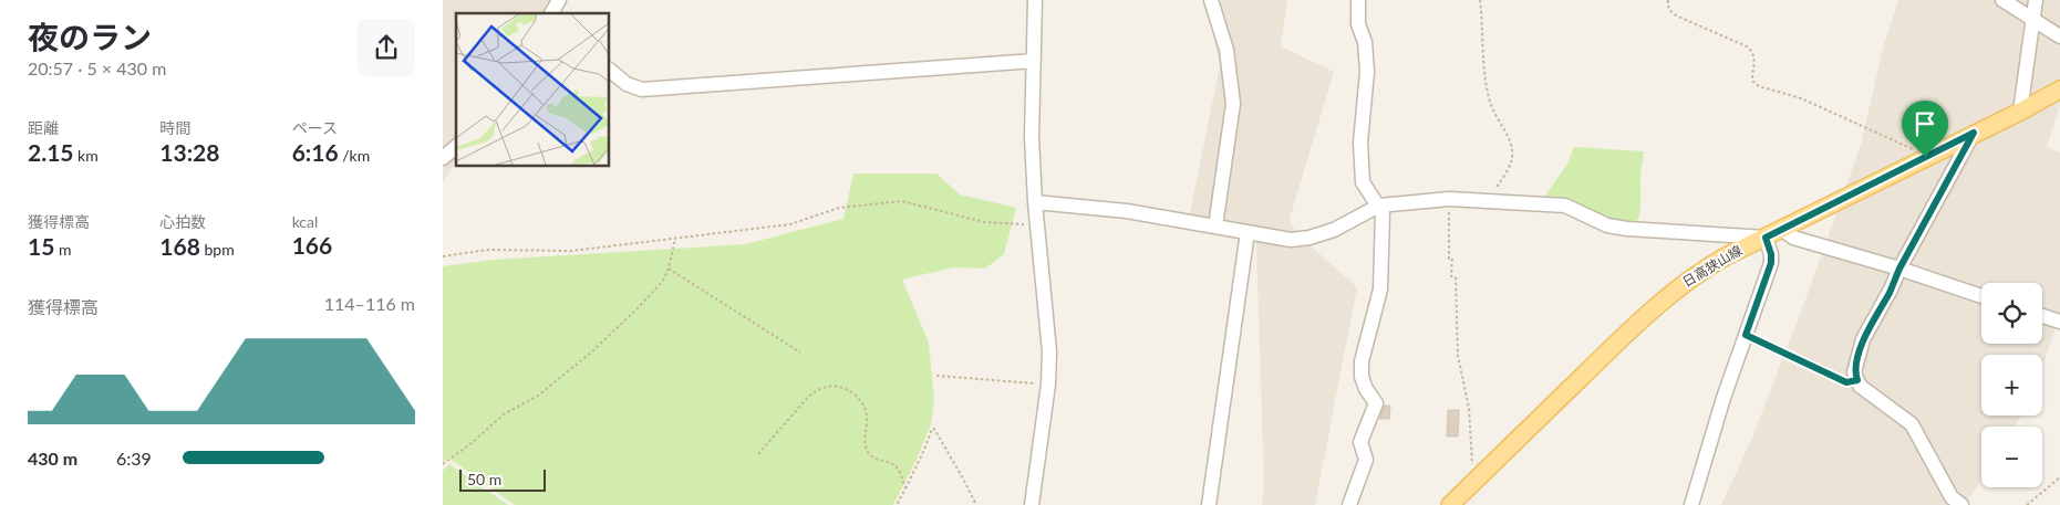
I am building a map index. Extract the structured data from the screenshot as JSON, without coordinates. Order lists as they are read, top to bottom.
{
  "streets": {
    "main road": ["日高狭山線"]
  },
  "scale_bar": "50 m",
  "page": {
    "heading": ["夜のラン", "20:57 · 5 × 430 m"],
    "stats": [
      ["距離", "2.15 km"],
      ["時間", "13:28"],
      ["ペース", "6:16 /km"],
      ["獲得標高", "15 m"],
      ["心拍数", "168 bpm"],
      ["kcal", "166"]
    ],
    "chart": ["獲得標高", "114–116 m"],
    "map_buttons": ["+", "−"],
    "list": [
      {
        "name": "430 m",
        "note": "6:39"
      }
    ],
    "scale": "50 m"
  }
}
